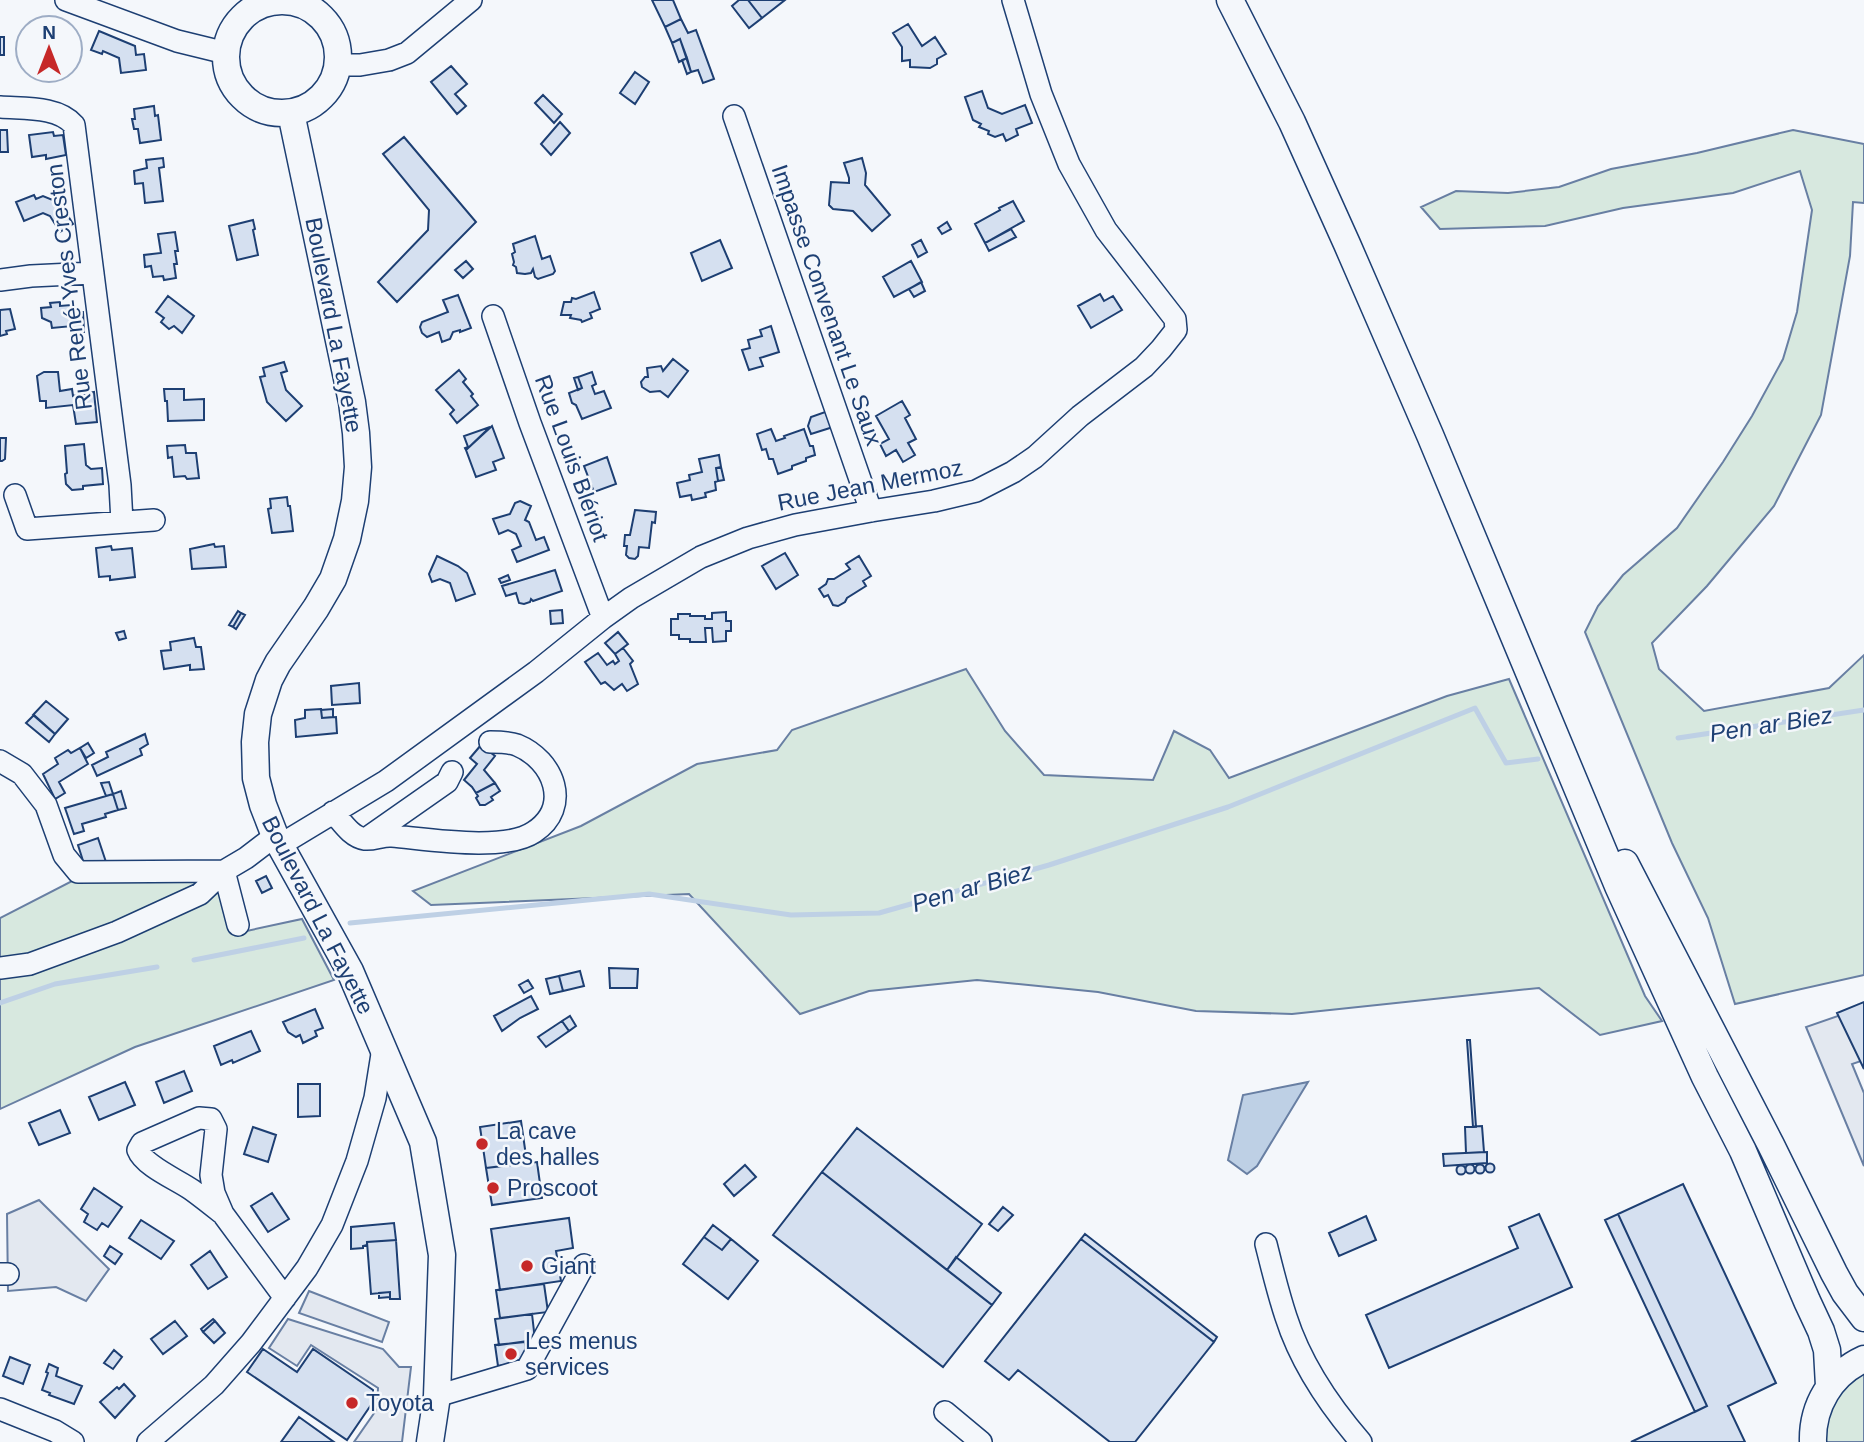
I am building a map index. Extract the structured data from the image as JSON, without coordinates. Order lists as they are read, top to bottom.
{
  "streets": {
    "main road": ["Boulevard La Fayette"],
    "street": [
      "Rue René-Yves Creston",
      "Impasse Convenant Le Saux",
      "Rue Louis Blériot",
      "Rue Jean Mermoz"
    ]
  },
  "crossings": [
    ["Impasse Convenant Le Saux", "Rue Jean Mermoz"],
    ["Boulevard La Fayette", "Rue Jean Mermoz"],
    ["Rue Louis Blériot", "Rue Jean Mermoz"]
  ],
  "water": ["Pen ar Biez"],
  "places": [
    "La cave des halles",
    "Proscoot",
    "Giant",
    "Les menus services",
    "Toyota"
  ],
  "north": "top"
}
